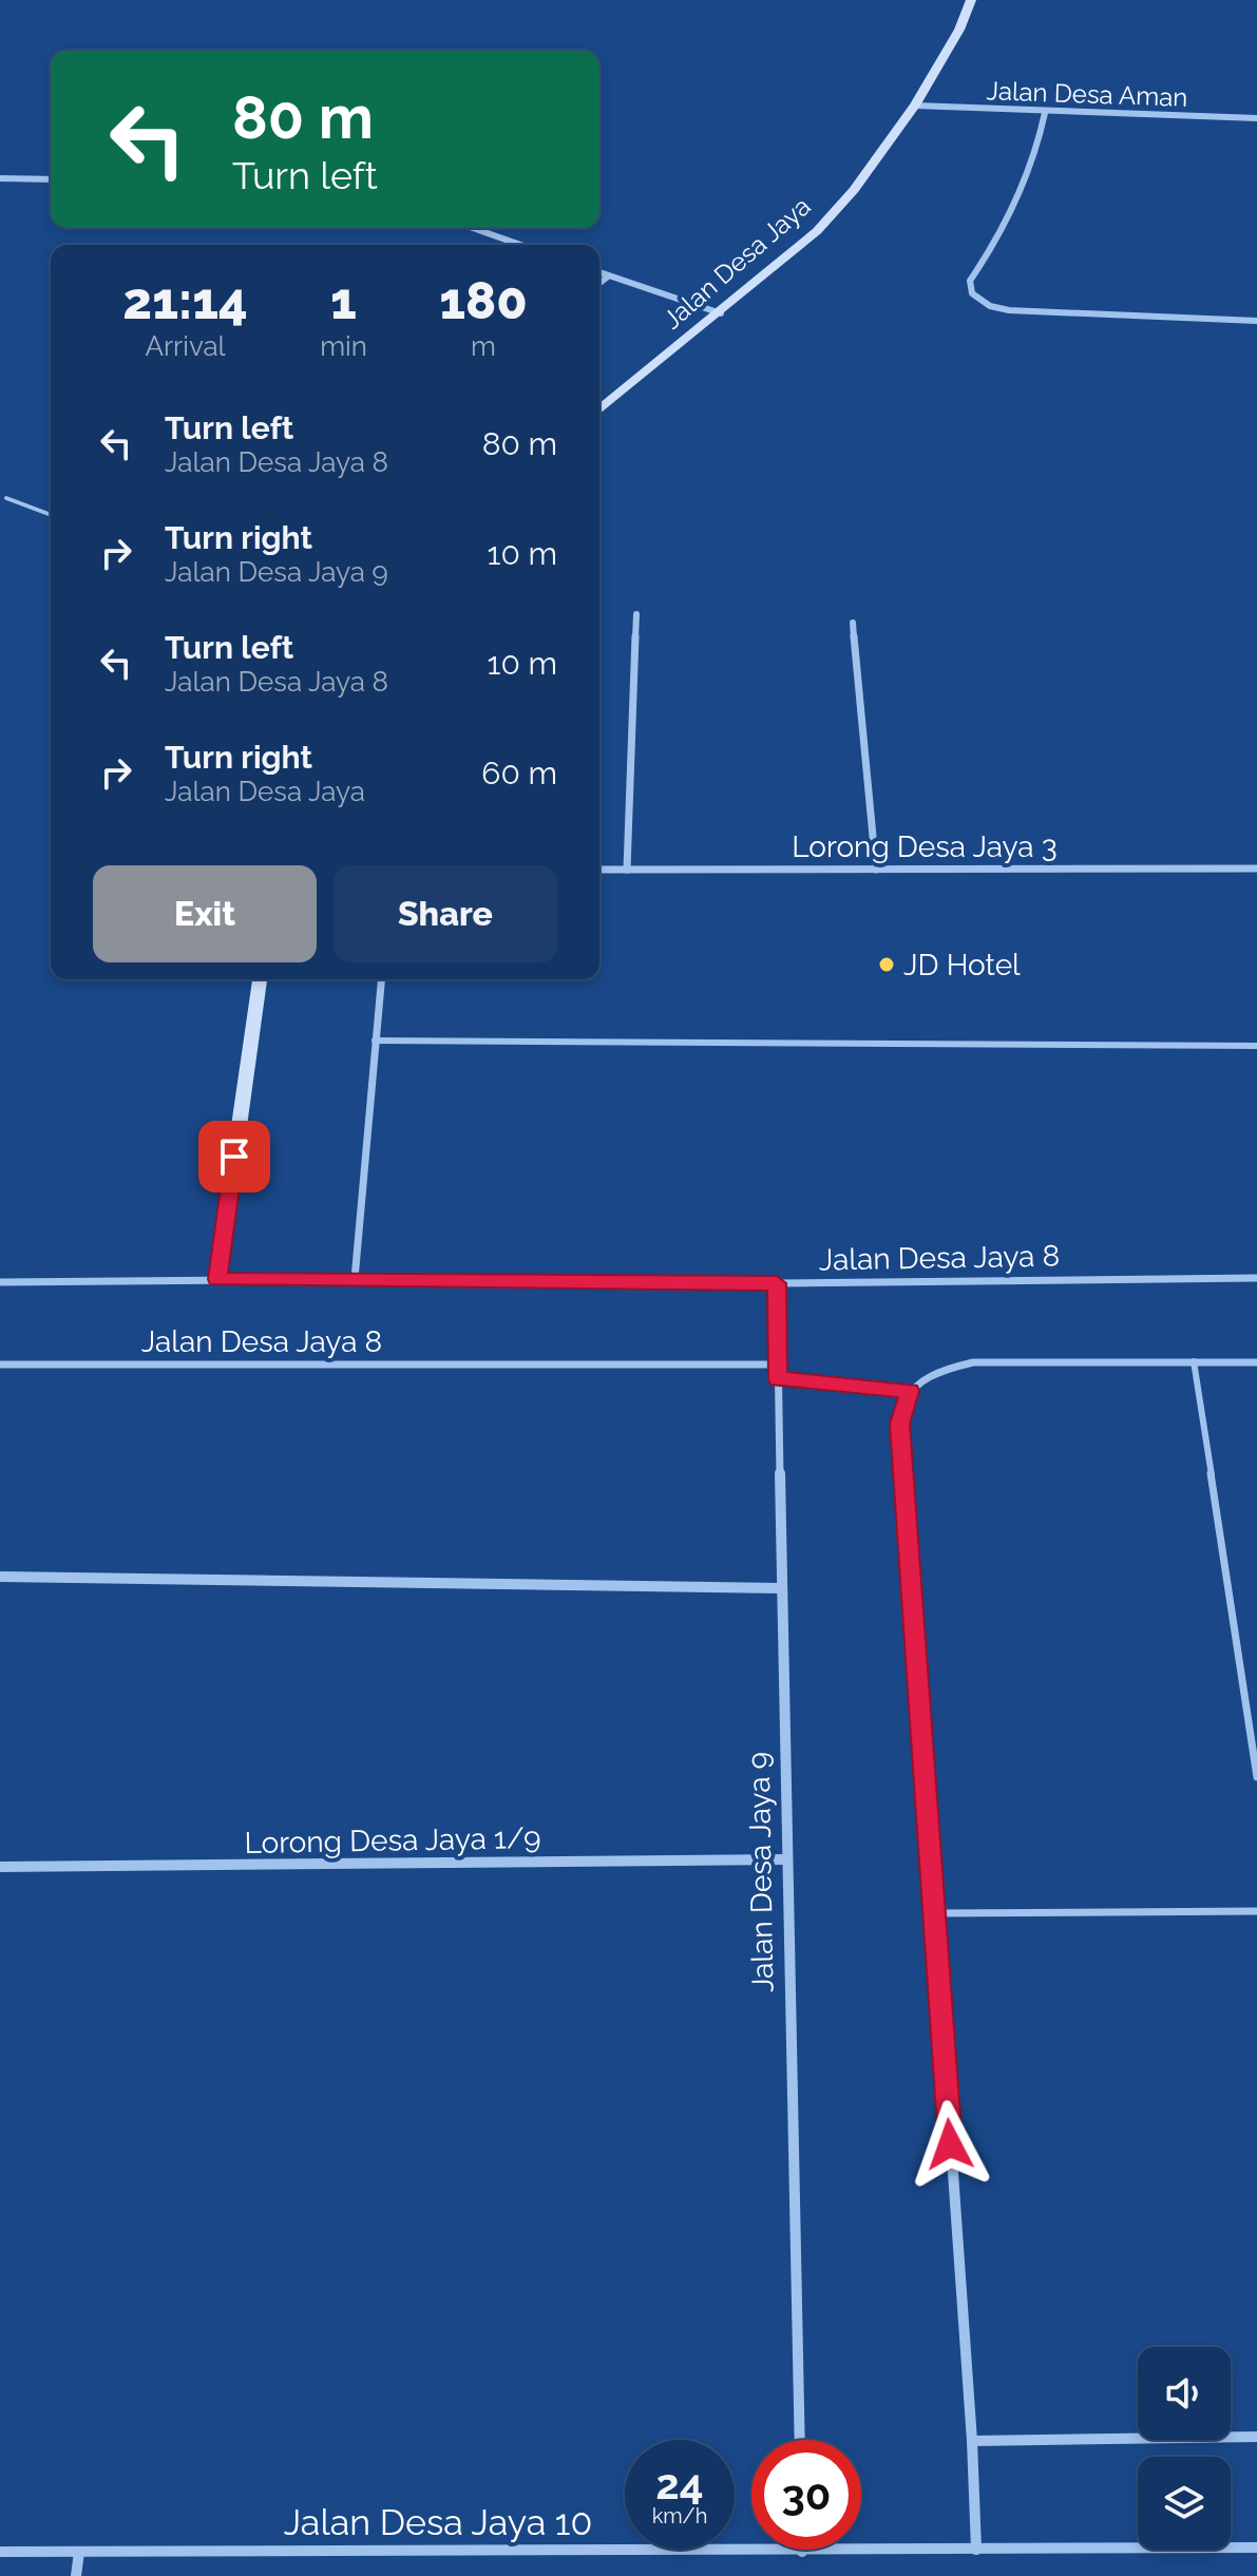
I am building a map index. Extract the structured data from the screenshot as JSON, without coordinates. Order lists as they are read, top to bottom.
{
  "streets": {
    "street": [
      "Jalan Desa Aman",
      "Jalan Desa Jaya",
      "Lorong Desa Jaya 3",
      "Jalan Desa Jaya 8",
      "Lorong Desa Jaya 1/9",
      "Jalan Desa Jaya 9",
      "Jalan Desa Jaya 10"
    ]
  },
  "crossings": [
    ["Jalan Desa Aman", "Jalan Desa Jaya"],
    ["Jalan Desa Jaya 8", "Jalan Desa Jaya 9"],
    ["Lorong Desa Jaya 1/9", "Jalan Desa Jaya 9"]
  ],
  "places": ["JD Hotel"],
  "page": {
    "turn": ["80 m", "Turn left"],
    "eta": [
      "21:14",
      "Arrival",
      "1",
      "min",
      "180",
      "m"
    ],
    "list": [
      {
        "name": "Turn left",
        "note": "Jalan Desa Jaya 8",
        "value": "80 m"
      },
      {
        "name": "Turn right",
        "note": "Jalan Desa Jaya 9",
        "value": "10 m"
      },
      {
        "name": "Turn left",
        "note": "Jalan Desa Jaya 8",
        "value": "10 m"
      },
      {
        "name": "Turn right",
        "note": "Jalan Desa Jaya",
        "value": "60 m"
      }
    ],
    "buttons": ["Exit", "Share"],
    "speed": "24 km/h",
    "limit": "30"
  }
}
